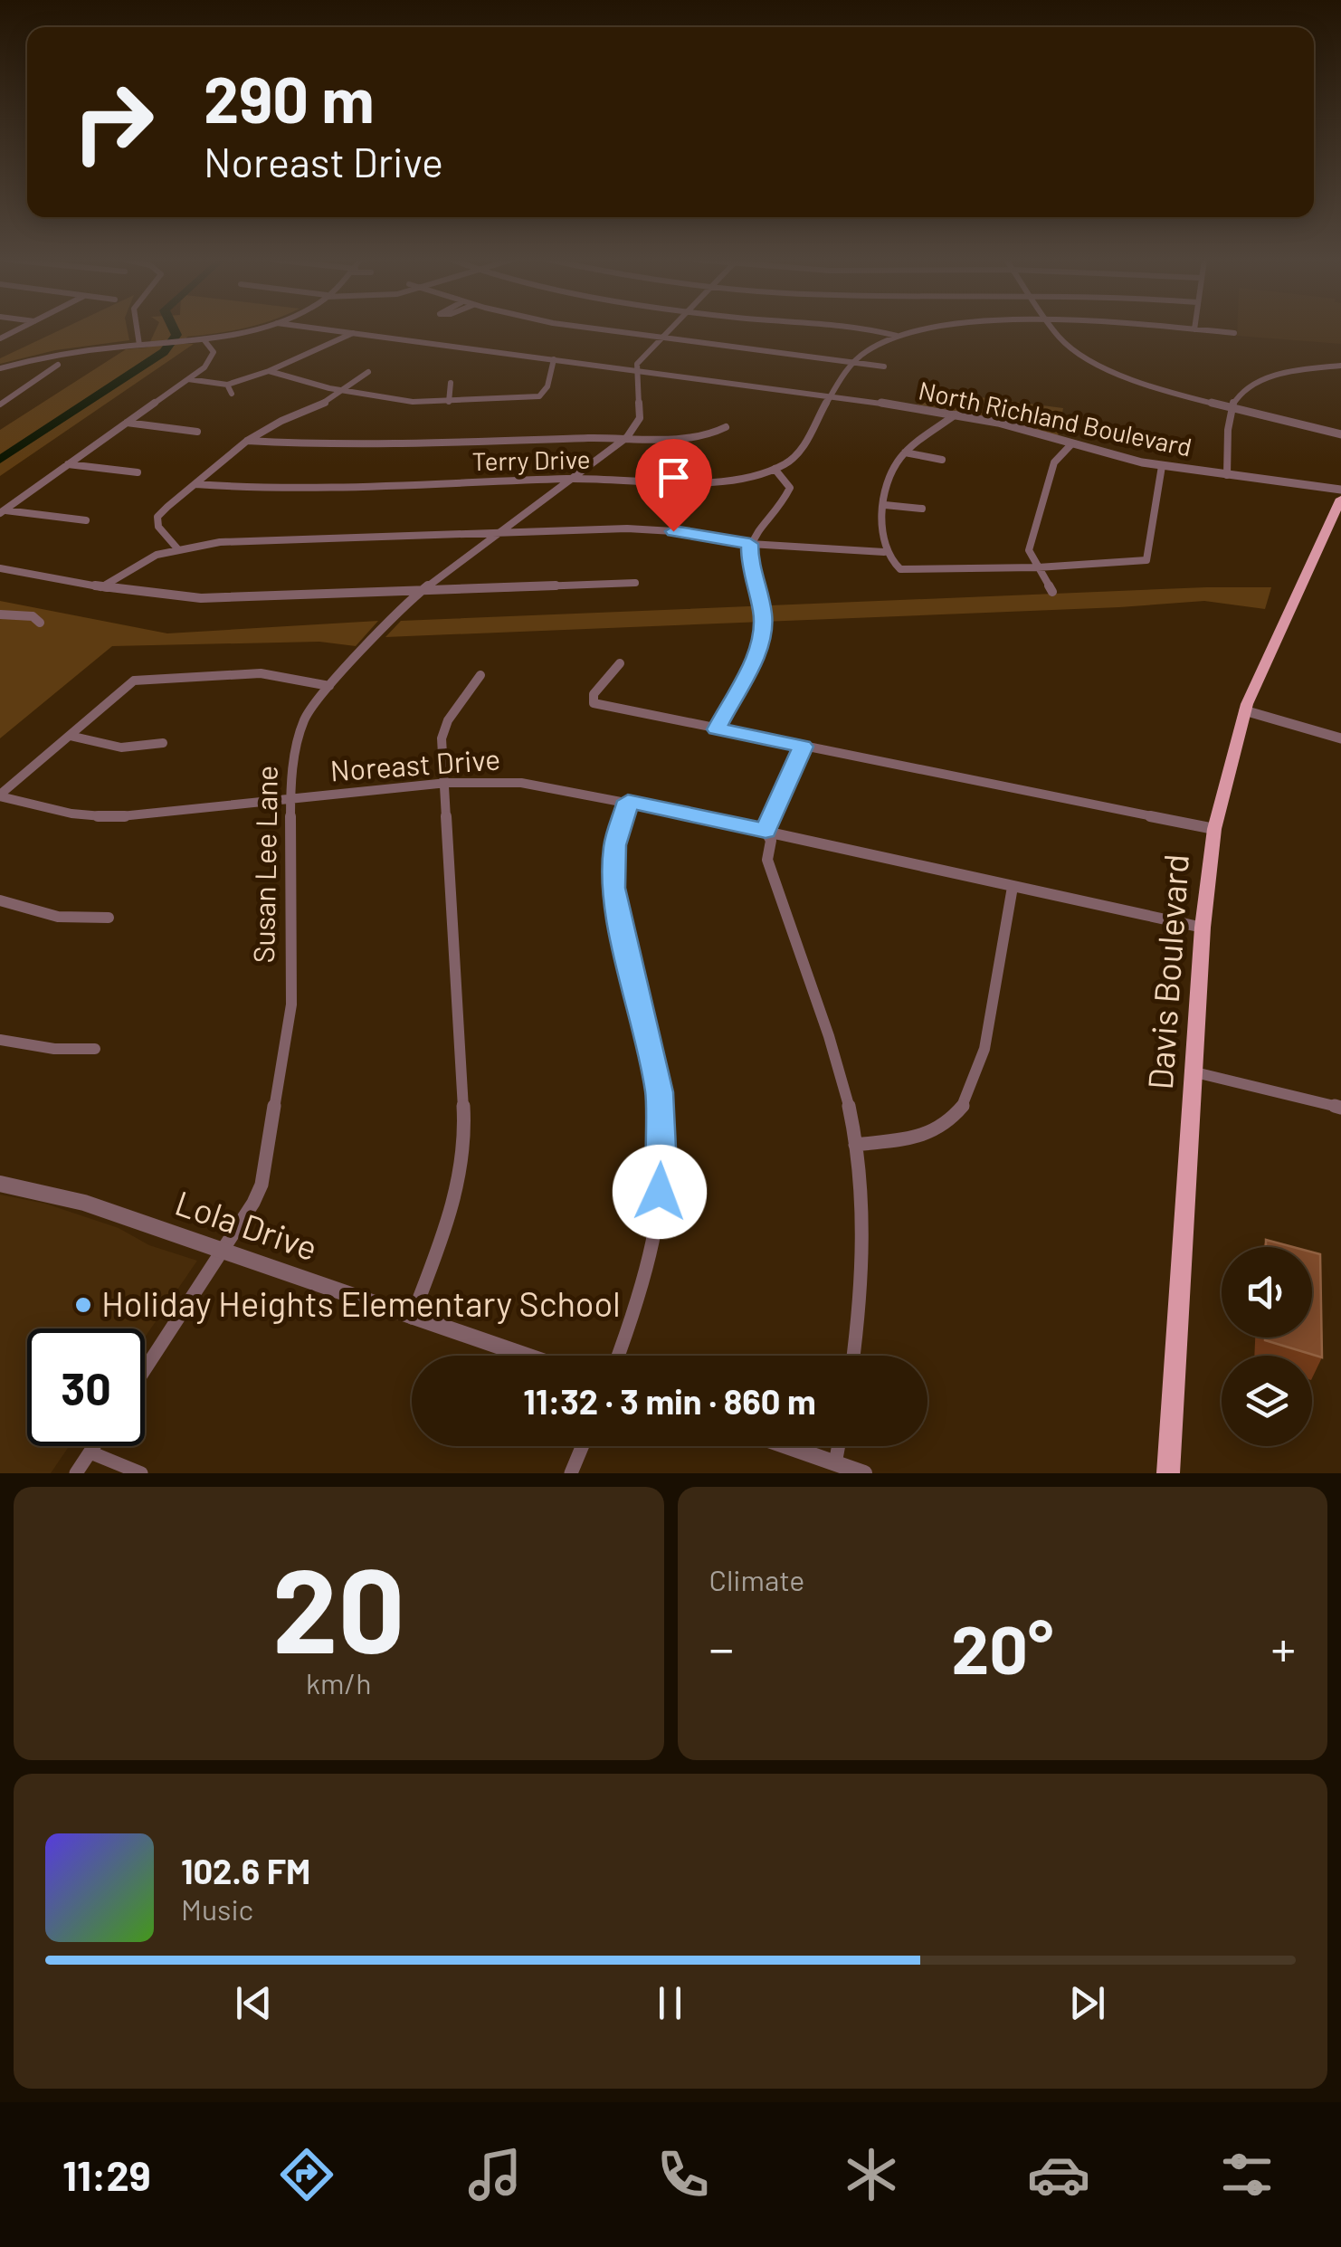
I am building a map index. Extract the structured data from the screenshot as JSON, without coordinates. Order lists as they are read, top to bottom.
{
  "streets": {
    "main road": ["Davis Boulevard"],
    "street": [
      "North Richland Boulevard",
      "Terry Drive",
      "Noreast Drive",
      "Susan Lee Lane",
      "Lola Drive"
    ]
  },
  "crossings": [
    ["Terry Drive", "Susan Lee Lane"],
    ["Noreast Drive", "Susan Lee Lane"],
    ["Noreast Drive", "Davis Boulevard"],
    ["Susan Lee Lane", "Lola Drive"]
  ],
  "places": ["Holiday Heights Elementary School"],
  "page": {
    "turn": ["290 m", "Noreast Drive"],
    "limit": "30",
    "trip": "11:32 · 3 min · 860 m",
    "tile": [
      ["20", "km/h"],
      "Climate"
    ],
    "heat": ["−", "20°", "+"],
    "song": ["102.6 FM", "Music"],
    "tabs": "11:29"
  }
}
